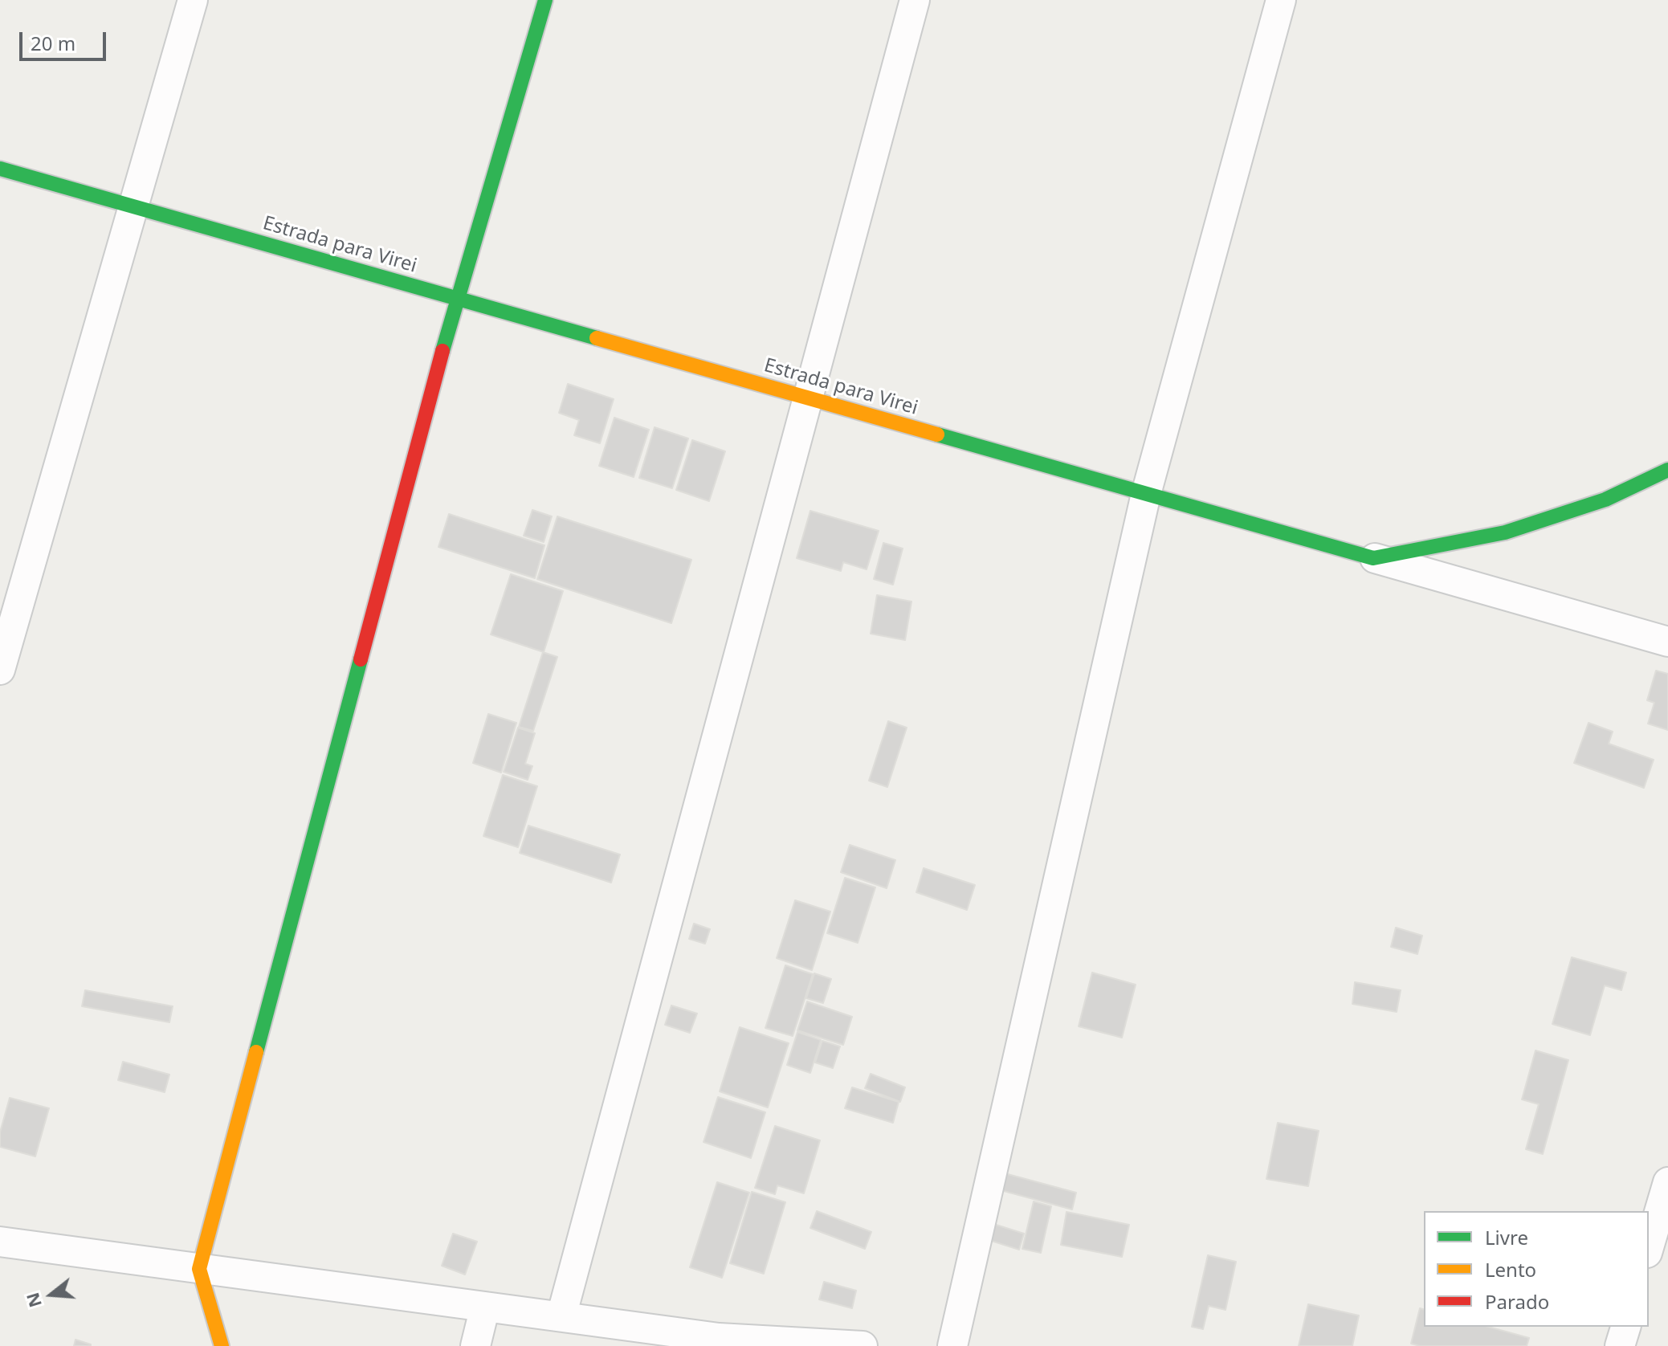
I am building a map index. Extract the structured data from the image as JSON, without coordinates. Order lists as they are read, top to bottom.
{
  "streets": {
    "street": ["Estrada para Virei"]
  },
  "legend": ["Livre", "Lento", "Parado"],
  "scale_bar": "20 m",
  "north": "left"
}
